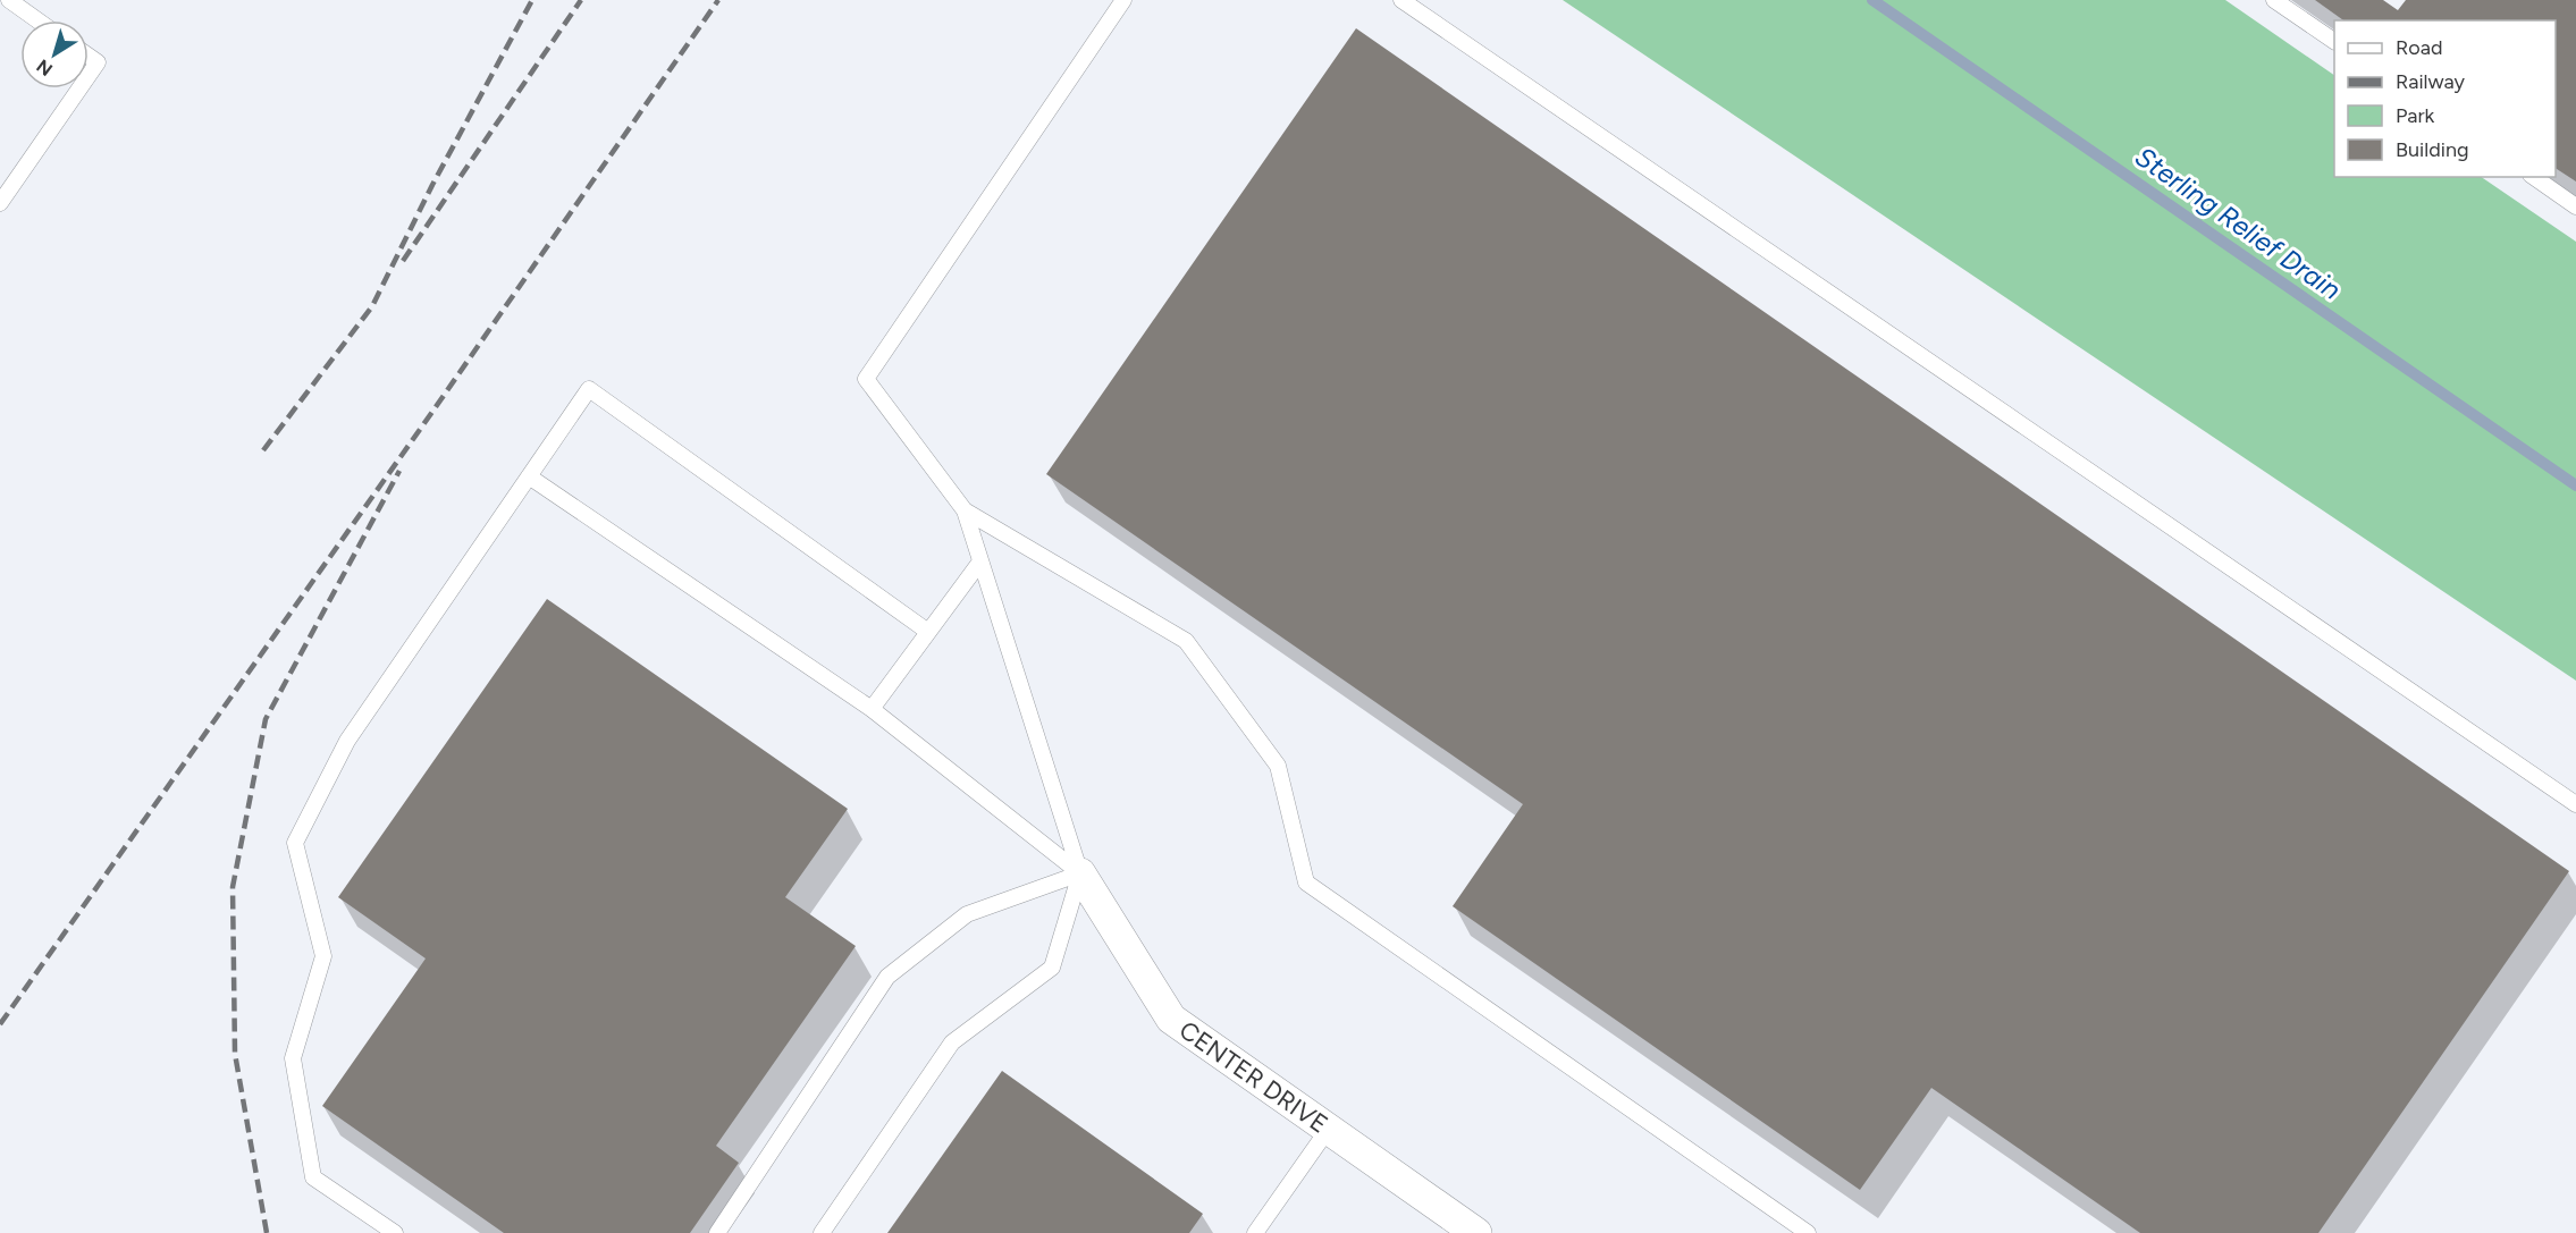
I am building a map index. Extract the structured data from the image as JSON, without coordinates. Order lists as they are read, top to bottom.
{
  "streets": {
    "street": ["CENTER DRIVE"]
  },
  "water": ["Sterling Relief Drain"],
  "legend": [
    "Road",
    "Railway",
    "Park",
    "Building"
  ],
  "north": "bottom left"
}
